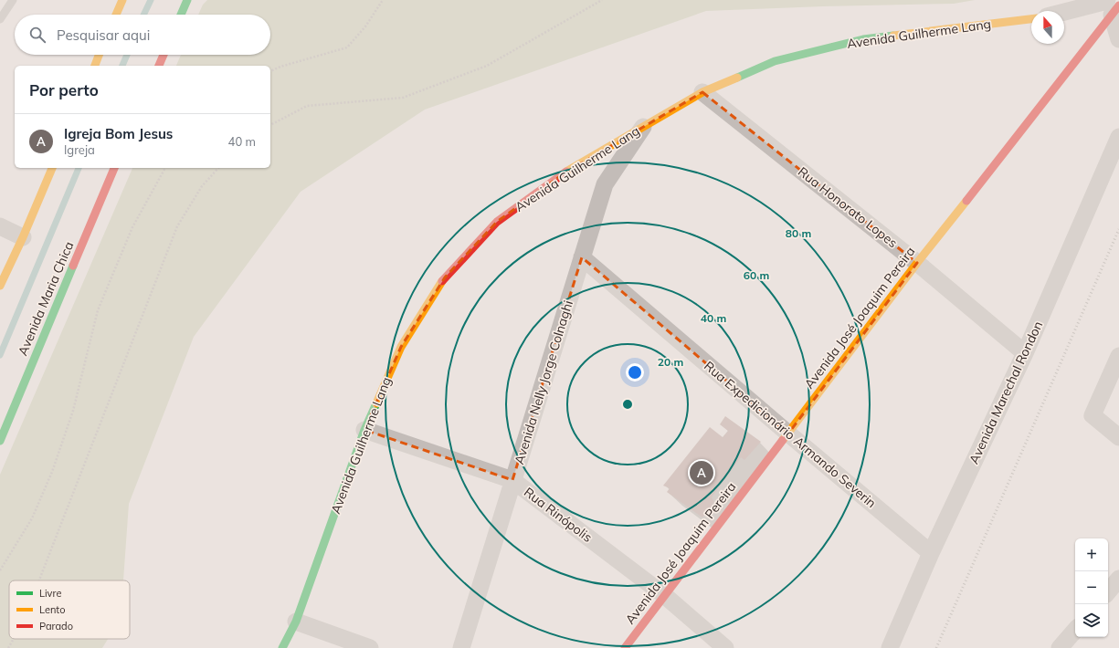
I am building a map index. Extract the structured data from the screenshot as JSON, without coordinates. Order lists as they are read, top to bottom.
{
  "streets": {
    "street": [
      "Avenida Guilherme Lang",
      "Rua Honorato Lopes",
      "Avenida Maria Chica",
      "Avenida José Joaquim Pereira",
      "Avenida Nelly Jorge Colnaghi",
      "Avenida Marechal Rondon",
      "Rua Expedicionário Armando Severin",
      "Rua Rinópolis"
    ]
  },
  "crossings": [
    ["Avenida Guilherme Lang", "Rua Honorato Lopes"],
    ["Avenida Guilherme Lang", "Avenida Nelly Jorge Colnaghi"],
    ["Avenida Guilherme Lang", "Rua Rinópolis"],
    ["Rua Honorato Lopes", "Avenida José Joaquim Pereira"],
    ["Rua Honorato Lopes", "Avenida Marechal Rondon"],
    ["Avenida José Joaquim Pereira", "Rua Expedicionário Armando Severin"],
    ["Avenida José Joaquim Pereira", "Rua Rinópolis"],
    ["Avenida Nelly Jorge Colnaghi", "Rua Expedicionário Armando Severin"],
    ["Avenida Nelly Jorge Colnaghi", "Rua Rinópolis"],
    ["Avenida Marechal Rondon", "Rua Expedicionário Armando Severin"]
  ],
  "legend": ["Livre", "Lento", "Parado"],
  "north": "top",
  "page": {
    "search": "Pesquisar aqui",
    "heading": "Por perto",
    "list": [
      {
        "mark": "A",
        "name": "Igreja Bom Jesus",
        "note": "Igreja",
        "value": "40 m"
      }
    ],
    "pins": "A",
    "map_buttons": ["+", "−"]
  },
  "rings": [
    "80 m",
    "60 m",
    "40 m",
    "20 m"
  ]
}
